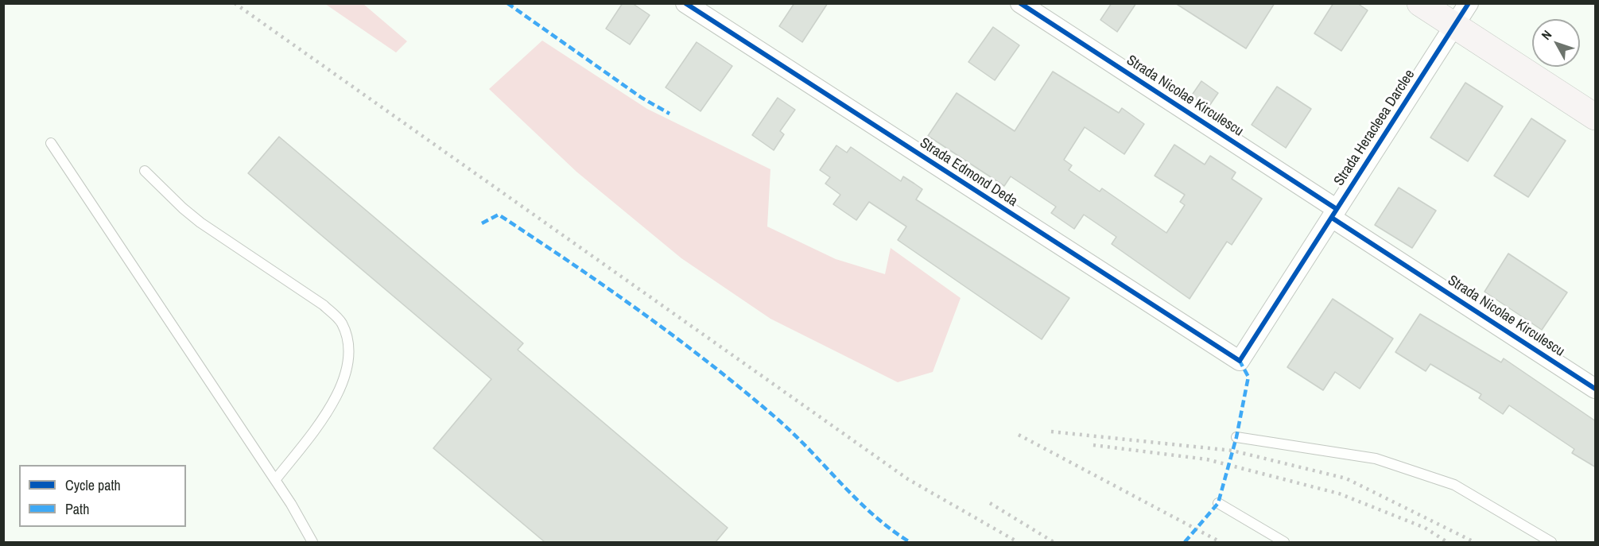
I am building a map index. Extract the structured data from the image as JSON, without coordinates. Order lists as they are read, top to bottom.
{
  "streets": {
    "street": ["Strada Nicolae Kirculescu", "Strada Heracleea Darclee", "Strada Edmond Deda"]
  },
  "crossings": [
    ["Strada Nicolae Kirculescu", "Strada Heracleea Darclee"],
    ["Strada Heracleea Darclee", "Strada Edmond Deda"]
  ],
  "legend": ["Cycle path", "Path"],
  "north": "top left"
}
